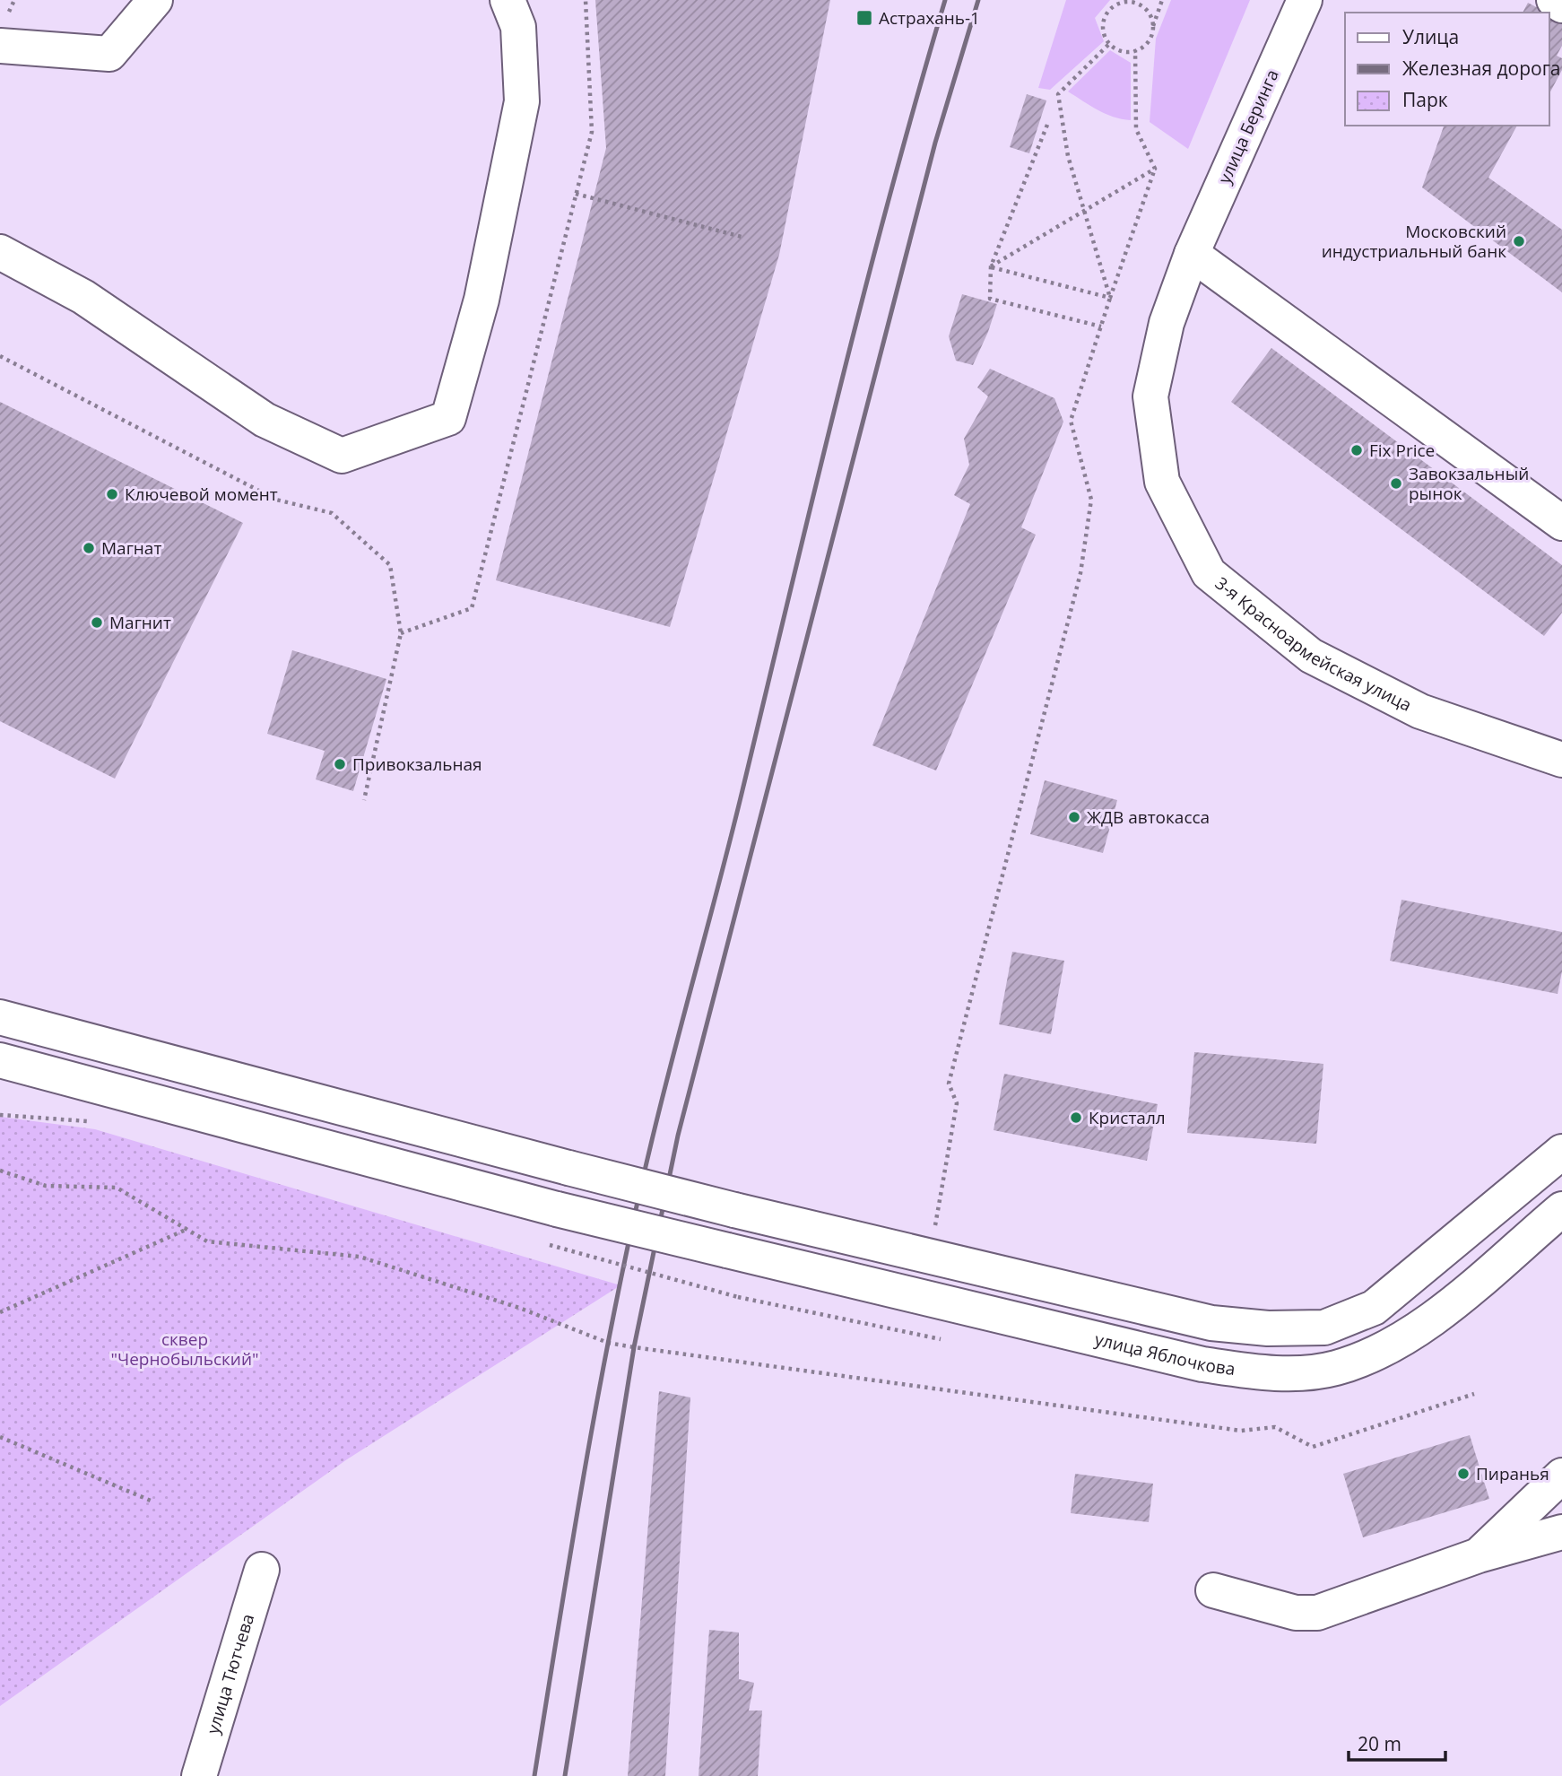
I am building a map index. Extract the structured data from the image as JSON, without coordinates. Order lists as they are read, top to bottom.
{
  "streets": {
    "main road": [
      "улица Беринга",
      "3-я Красноармейская улица",
      "улица Яблочкова",
      "улица Тютчева"
    ]
  },
  "crossings": [
    ["улица Беринга", "3-я Красноармейская улица"]
  ],
  "parks": ["сквер \"Чернобыльский\""],
  "places": {
    "transit": ["Астрахань-1"],
    "other": [
      "Московский индустриальный банк",
      "Fix Price",
      "Завокзальный рынок",
      "Ключевой момент",
      "Магнат",
      "Магнит",
      "Привокзальная",
      "ЖДВ автокасса",
      "Кристалл",
      "Пиранья"
    ]
  },
  "legend": ["Улица", "Железная дорога", "Парк"],
  "scale_bar": "20 m"
}
